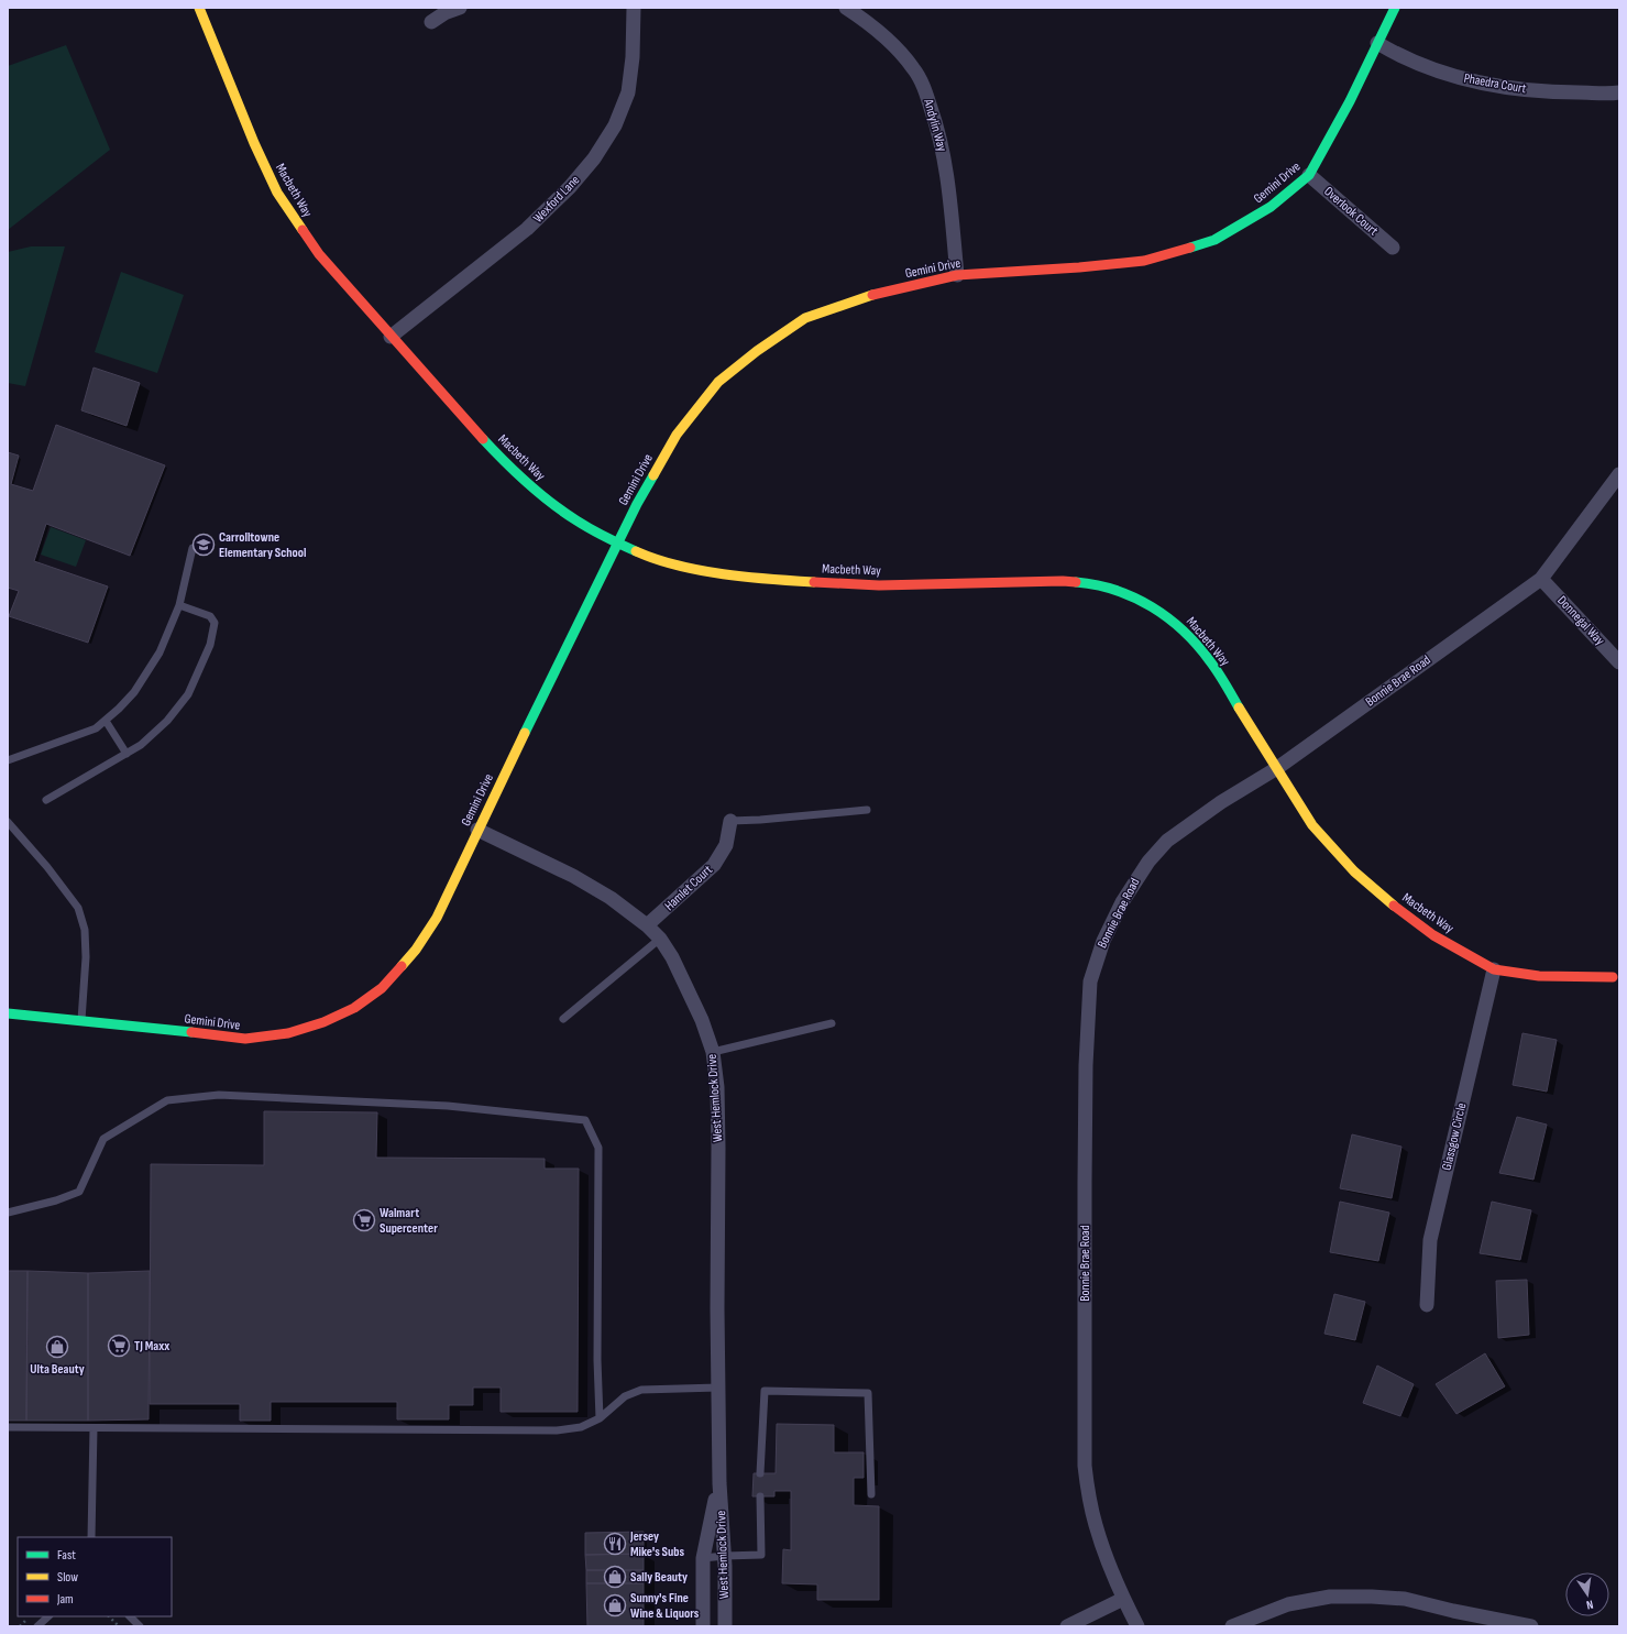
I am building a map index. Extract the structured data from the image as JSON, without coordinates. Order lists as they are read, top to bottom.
{
  "streets": {
    "street": [
      "Phaedra Court",
      "Andylin Way",
      "Gemini Drive",
      "Macbeth Way",
      "Wexford Lane",
      "Overlook Court",
      "Donnegal Way",
      "Bonnie Brae Road",
      "Hamlet Court",
      "West Hemlock Drive",
      "Glassgow Circle"
    ]
  },
  "crossings": [
    ["Phaedra Court", "Gemini Drive"],
    ["Andylin Way", "Gemini Drive"],
    ["Gemini Drive", "Macbeth Way"],
    ["Gemini Drive", "Overlook Court"],
    ["Gemini Drive", "West Hemlock Drive"],
    ["Macbeth Way", "Wexford Lane"],
    ["Macbeth Way", "Bonnie Brae Road"],
    ["Macbeth Way", "Glassgow Circle"],
    ["Donnegal Way", "Bonnie Brae Road"],
    ["Hamlet Court", "West Hemlock Drive"]
  ],
  "places": {
    "school or university": ["Carrolltowne Elementary School"],
    "supermarket": ["Walmart Supercenter", "TJ Maxx"],
    "shop": ["Ulta Beauty", "Sally Beauty", "Sunny's Fine Wine & Liquors"],
    "restaurant": ["Jersey Mike's Subs"]
  },
  "legend": ["Fast", "Slow", "Jam"],
  "north": "bottom"
}
